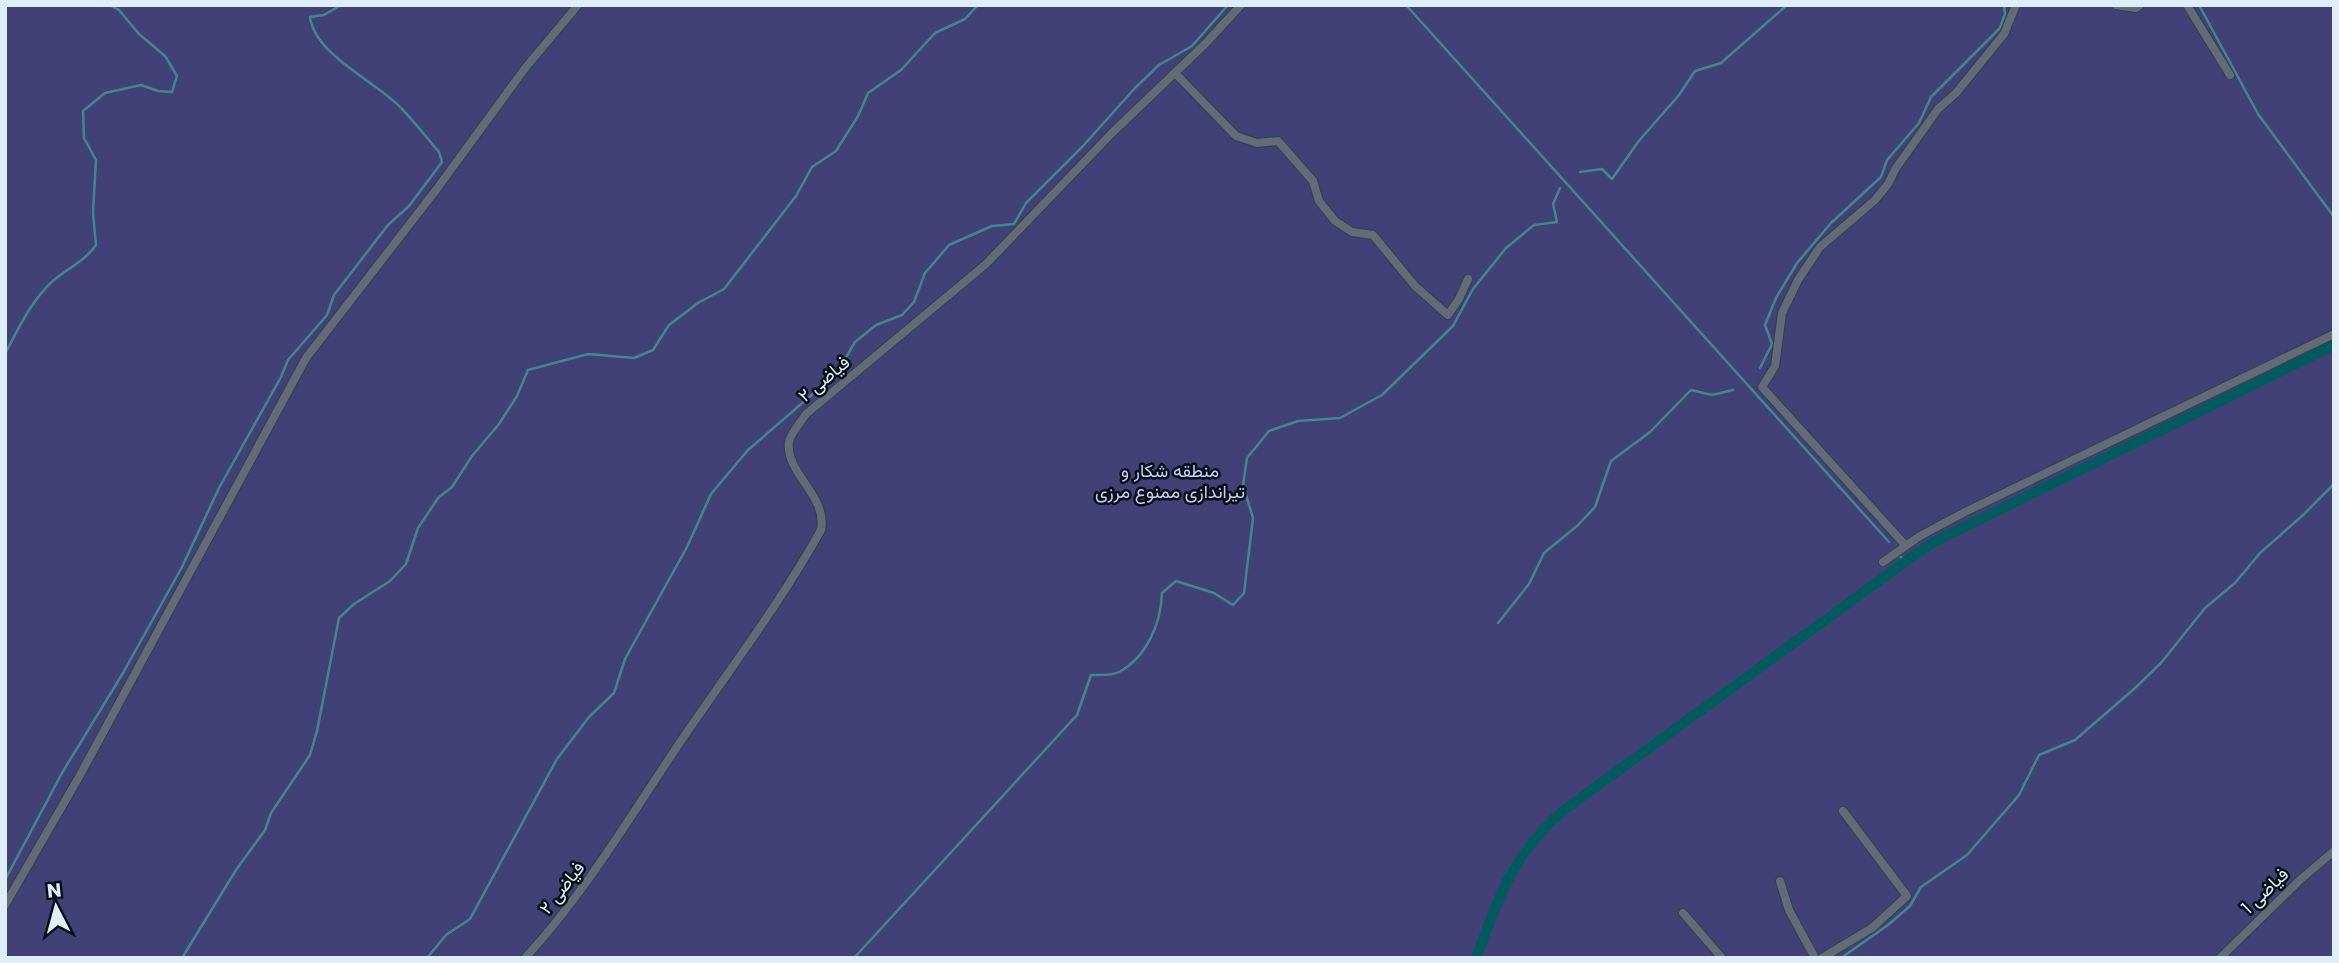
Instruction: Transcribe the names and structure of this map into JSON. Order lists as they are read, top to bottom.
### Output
{
  "streets": {
    "street": ["فیاضی ۲", "فیاضی 1"]
  },
  "parks": ["منطقه شکار و تیراندازی ممنوع مرزی"],
  "north": "top"
}
